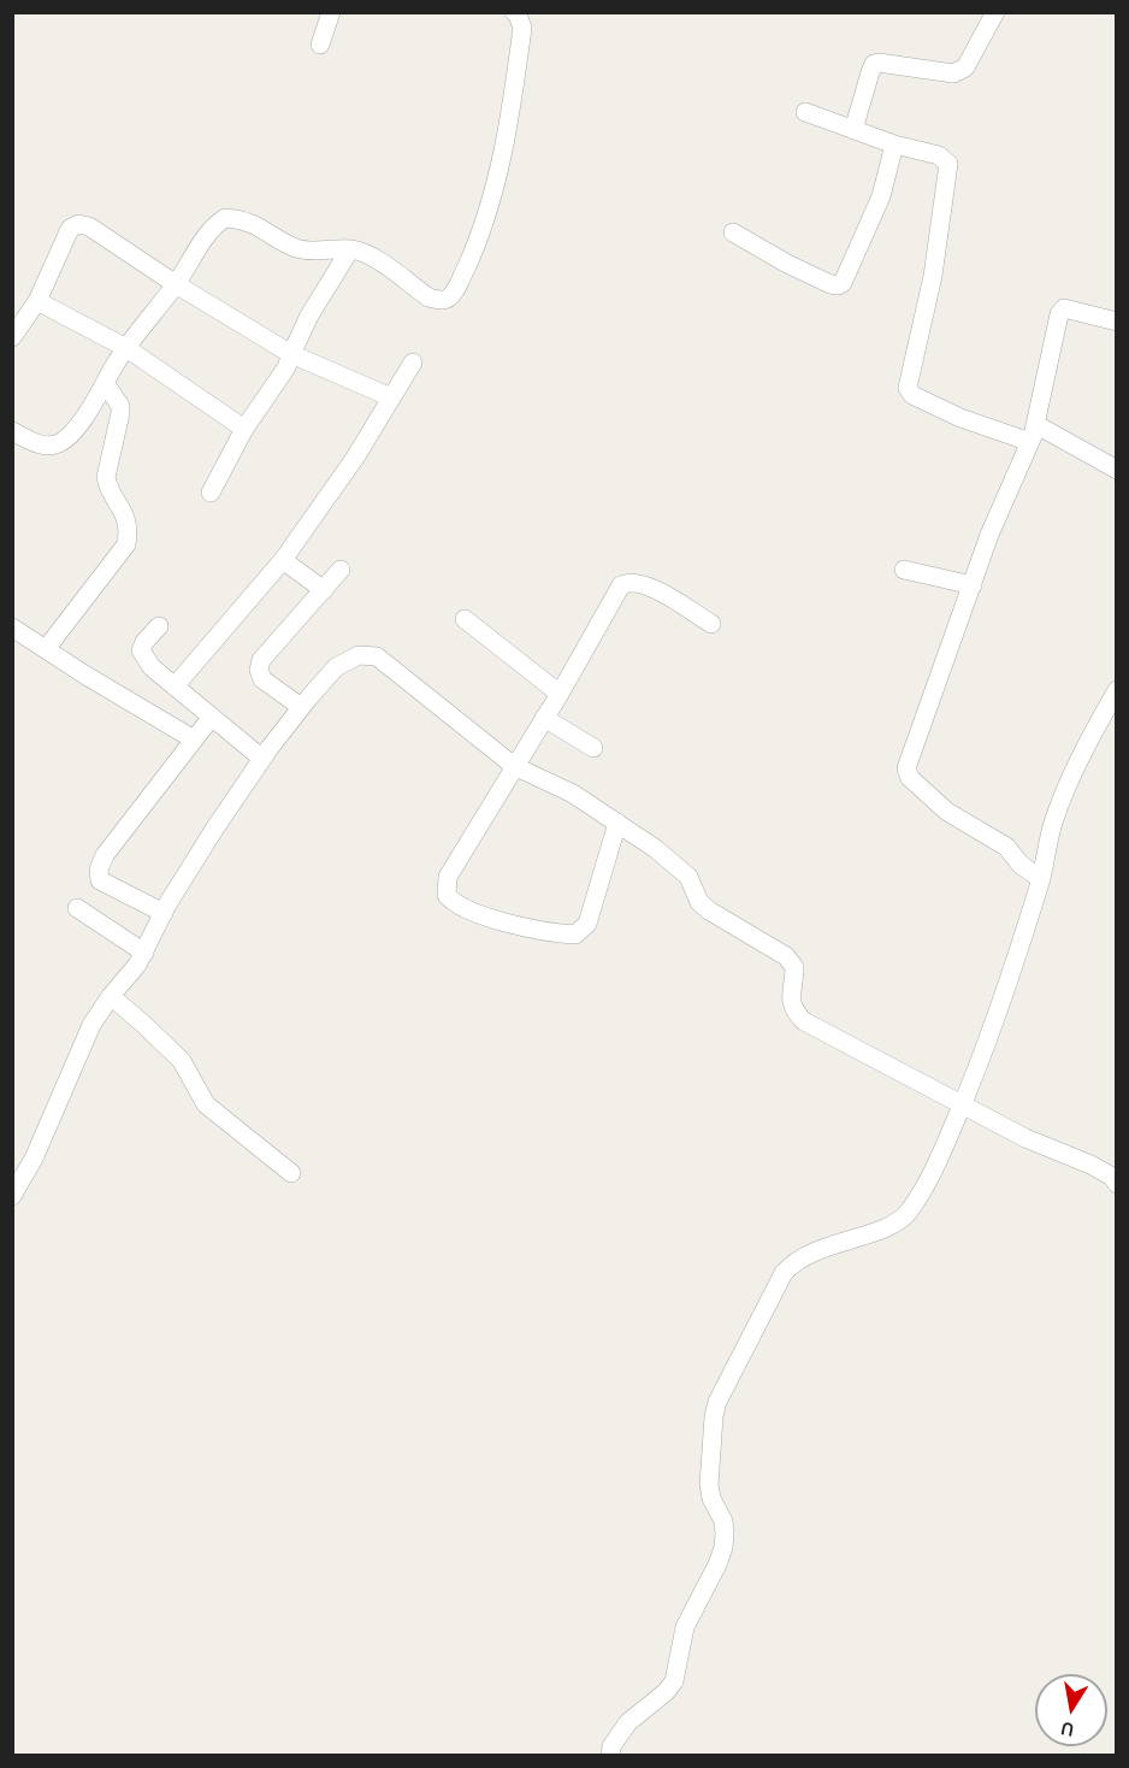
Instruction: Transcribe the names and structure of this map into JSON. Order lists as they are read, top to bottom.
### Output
{
  "north": "bottom"
}
